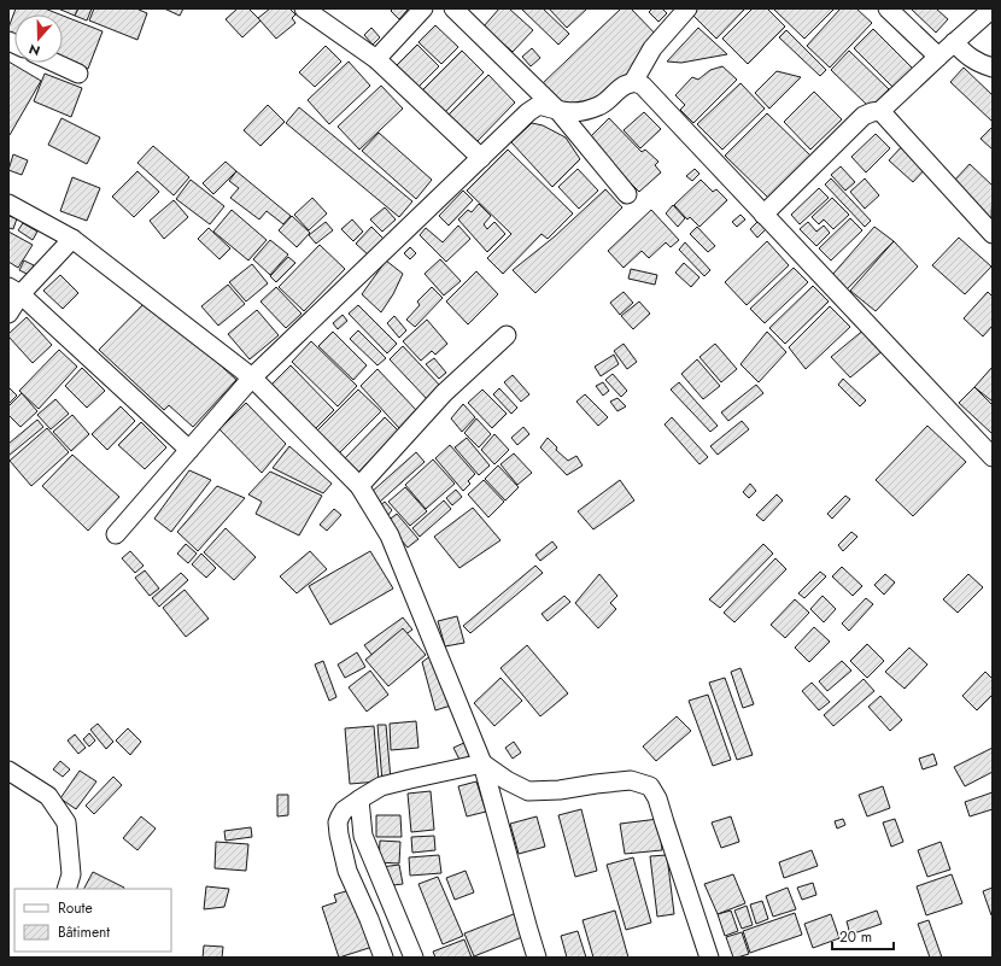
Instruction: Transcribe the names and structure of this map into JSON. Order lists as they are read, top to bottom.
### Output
{
  "legend": ["Route", "Bâtiment"],
  "scale_bar": "20 m",
  "north": "bottom"
}
